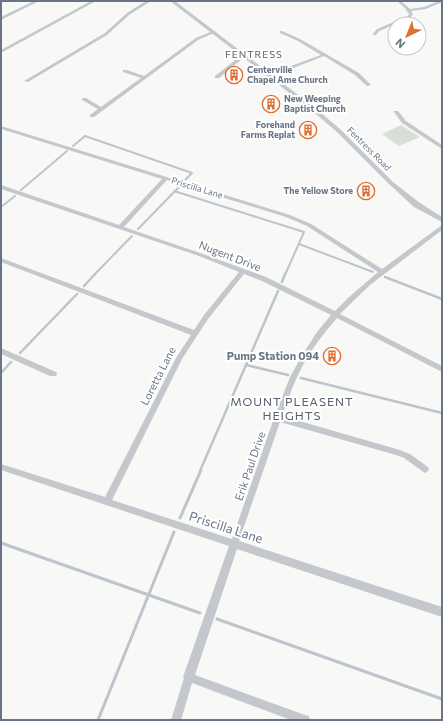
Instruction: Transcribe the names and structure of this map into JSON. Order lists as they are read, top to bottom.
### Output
{
  "streets": {
    "street": [
      "Fentress Road",
      "Priscilla Lane",
      "Nugent Drive",
      "Loretta Lane",
      "Erik Paul Drive"
    ]
  },
  "crossings": [
    ["Priscilla Lane", "Loretta Lane"],
    ["Priscilla Lane", "Erik Paul Drive"],
    ["Nugent Drive", "Loretta Lane"],
    ["Nugent Drive", "Erik Paul Drive"]
  ],
  "districts": ["FENTRESS", "MOUNT PLEASENT HEIGHTS"],
  "places": {
    "building": [
      "Centerville Chapel Ame Church",
      "New Weeping Baptist Church",
      "Forehand Farms Replat",
      "The Yellow Store",
      "Pump Station 094"
    ]
  },
  "north": "bottom left"
}
